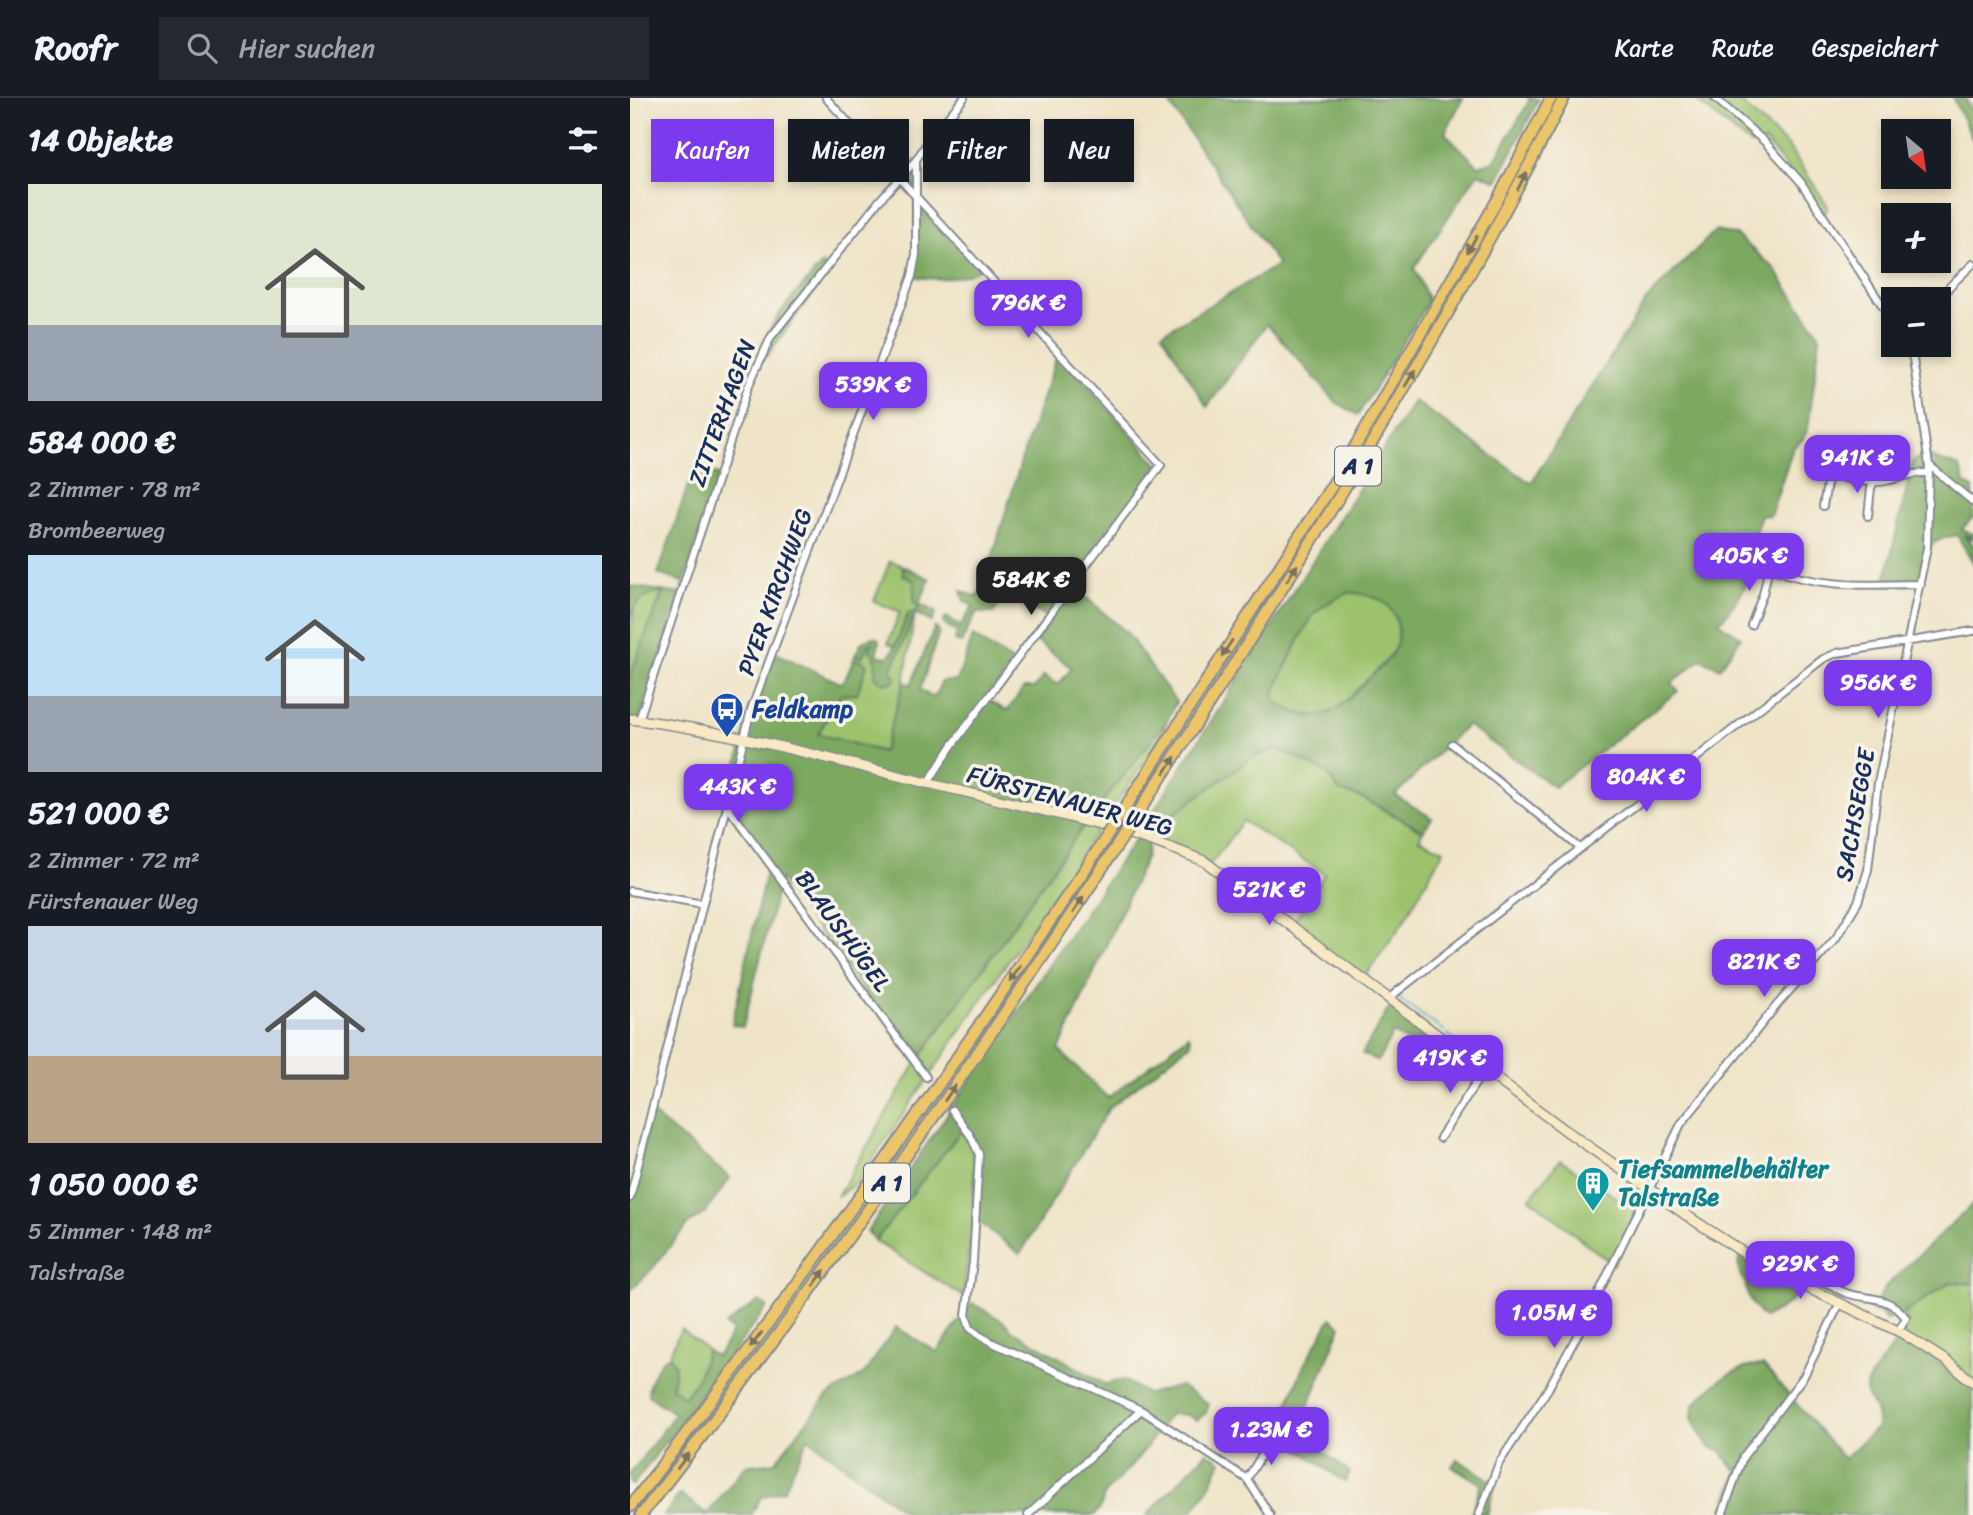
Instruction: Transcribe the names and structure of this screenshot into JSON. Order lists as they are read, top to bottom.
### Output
{
  "streets": {
    "highway": ["A 1"],
    "street": [
      "ZITTERHAGEN",
      "PYER KIRCHWEG",
      "FÜRSTENAUER WEG",
      "SACHSEGGE",
      "BLAUSHÜGEL"
    ]
  },
  "crossings": [
    ["ZITTERHAGEN", "PYER KIRCHWEG"],
    ["ZITTERHAGEN", "FÜRSTENAUER WEG"],
    ["PYER KIRCHWEG", "FÜRSTENAUER WEG"],
    ["PYER KIRCHWEG", "BLAUSHÜGEL"],
    ["FÜRSTENAUER WEG", "SACHSEGGE"]
  ],
  "places": {
    "bus stop": ["Feldkamp"],
    "building": ["Tiefsammelbehälter Talstraße"]
  },
  "north": "bottom right",
  "page": {
    "header": "Roofr",
    "search": "Hier suchen",
    "nav": ["Karte", "Route", "Gespeichert"],
    "heading": "14 Objekte",
    "map_buttons": ["+", "−"],
    "chip": [
      "Kaufen",
      "Mieten",
      "Filter",
      "Neu"
    ],
    "list": [
      {
        "name": "584 000 €",
        "note": "2 Zimmer · 78 m² · Brombeerweg"
      },
      {
        "name": "521 000 €",
        "note": "2 Zimmer · 72 m² · Fürstenauer Weg"
      },
      {
        "name": "1 050 000 €",
        "note": "5 Zimmer · 148 m² · Talstraße"
      }
    ],
    "price": [
      "796K €",
      "539K €",
      "941K €",
      "405K €",
      "584K €",
      "956K €",
      "804K €",
      "443K €",
      "521K €",
      "821K €",
      "419K €",
      "929K €",
      "1.05M €",
      "1.23M €"
    ]
  }
}
